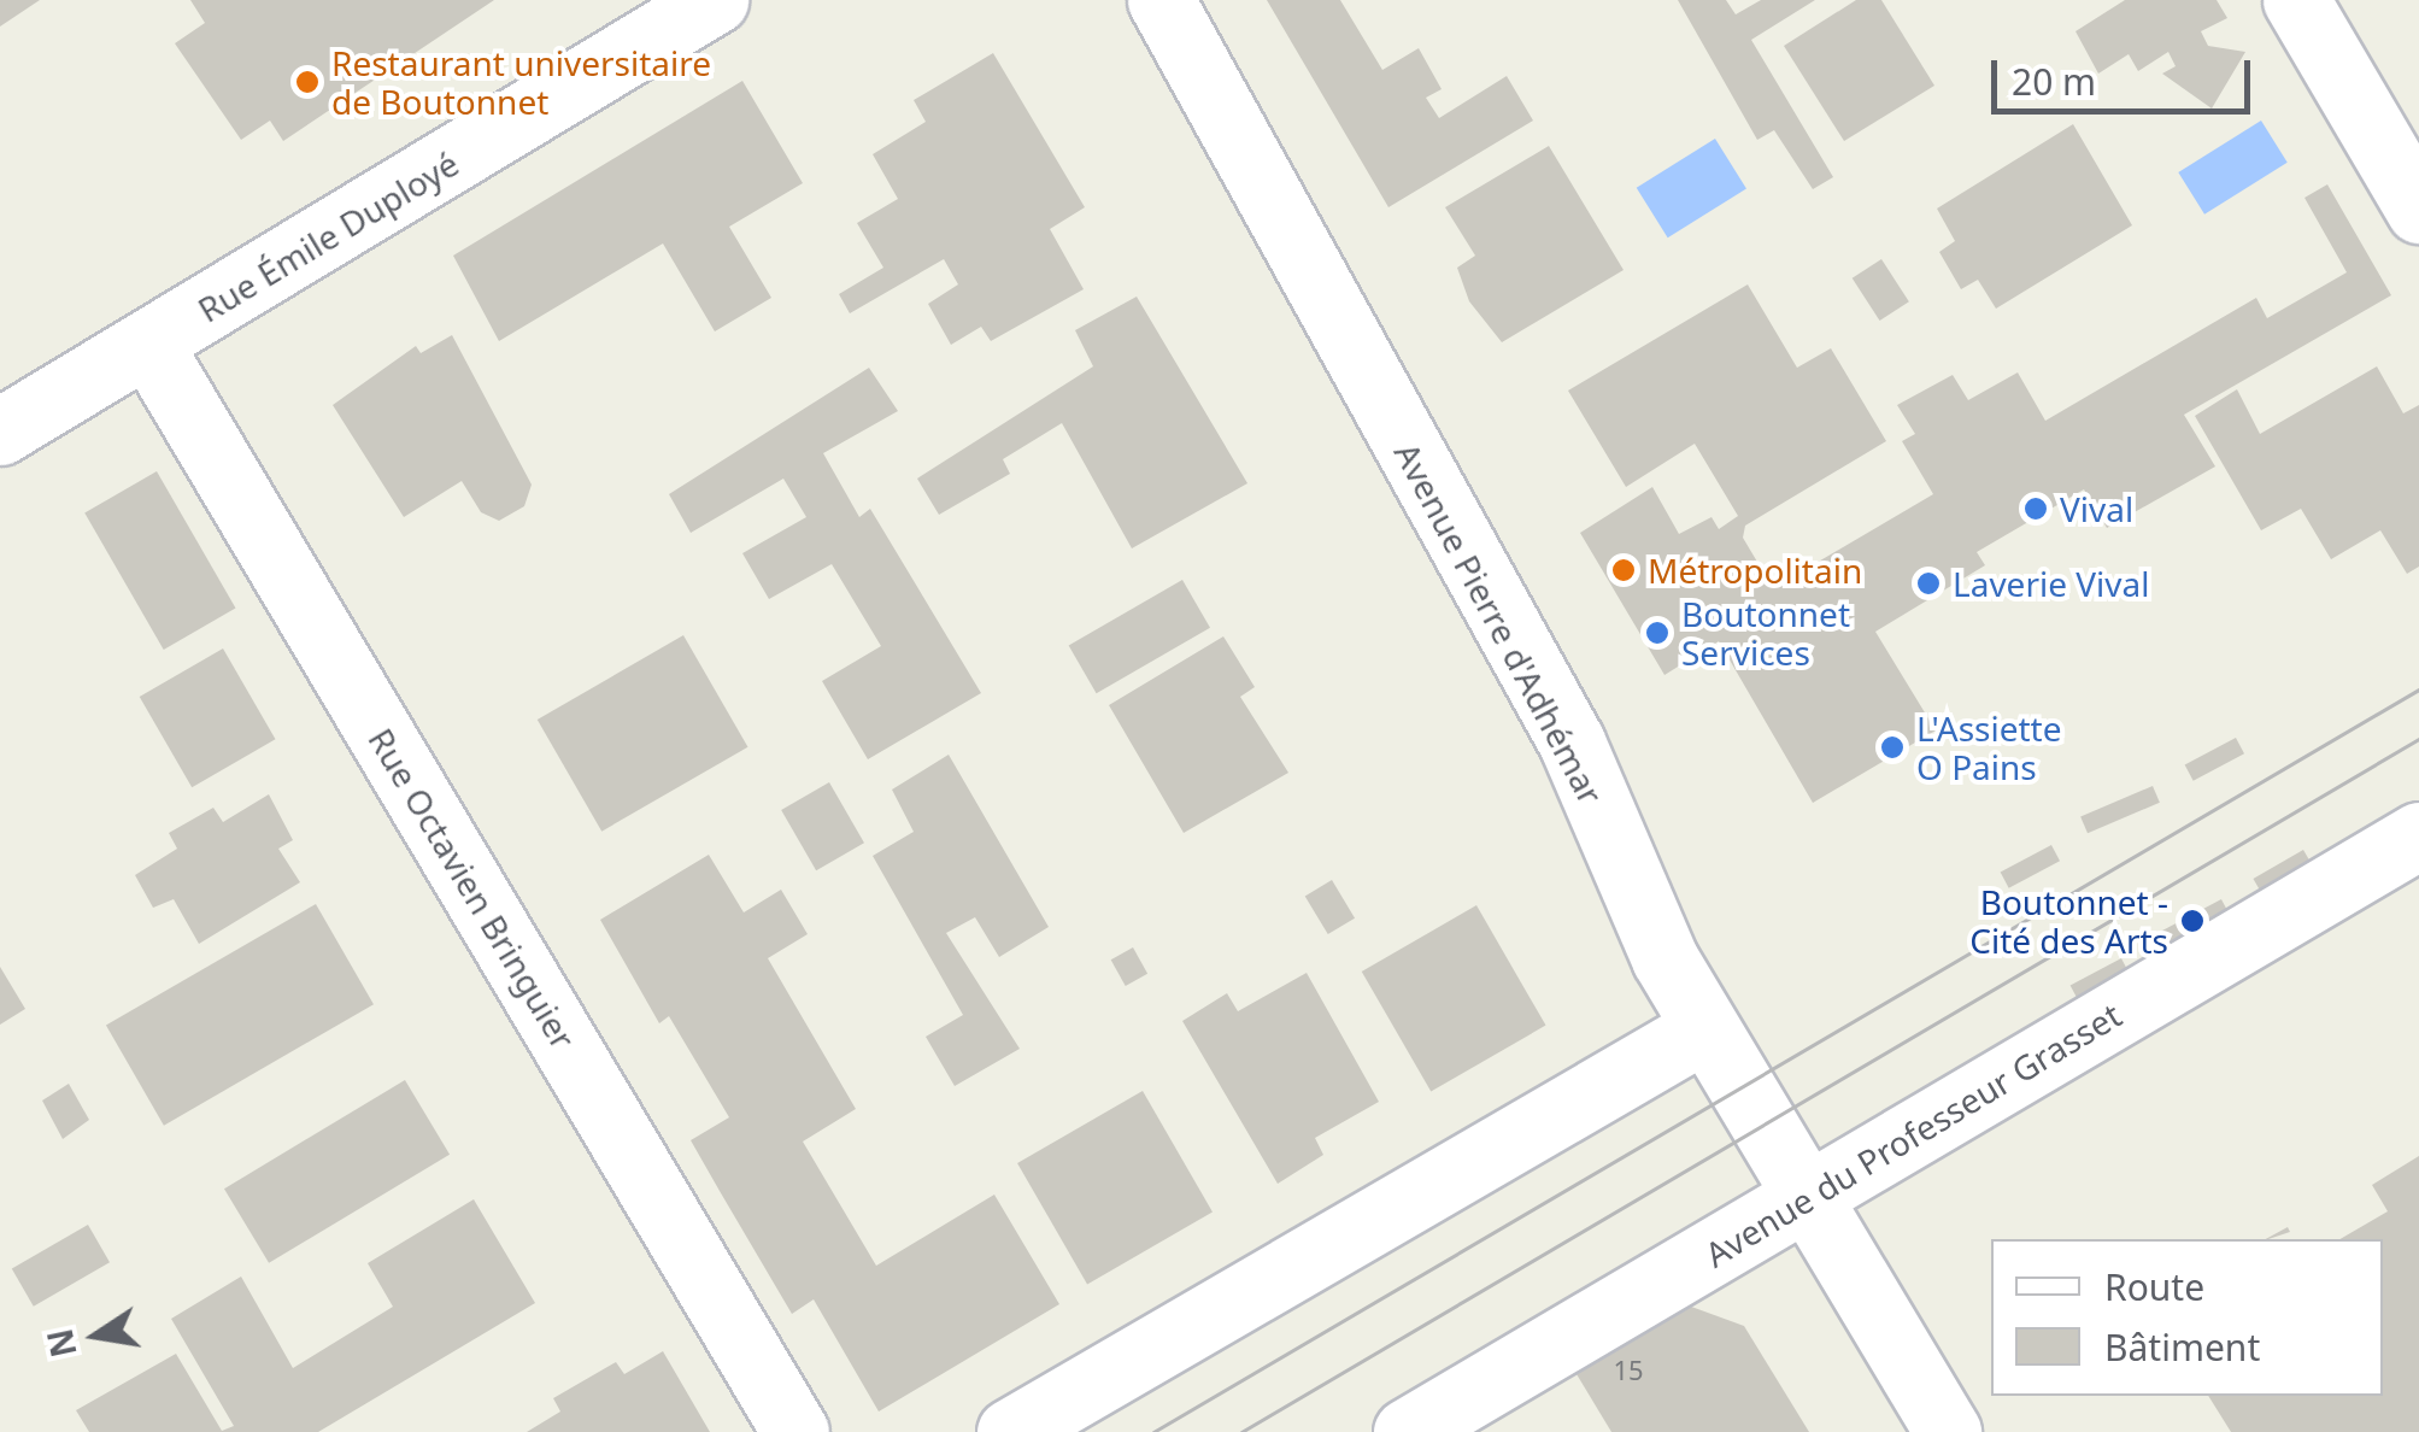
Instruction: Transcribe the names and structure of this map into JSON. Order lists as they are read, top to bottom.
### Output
{
  "streets": {
    "street": [
      "Rue Émile Duployé",
      "Avenue Pierre d'Adhémar",
      "Rue Octavien Bringuier",
      "Avenue du Professeur Grasset"
    ]
  },
  "crossings": [
    ["Rue Émile Duployé", "Rue Octavien Bringuier"],
    ["Avenue Pierre d'Adhémar", "Avenue du Professeur Grasset"]
  ],
  "places": [
    "Restaurant universitaire de Boutonnet",
    "Vival",
    "Métropolitain",
    "Laverie Vival",
    "Boutonnet Services",
    "L'Assiette O Pains",
    "Boutonnet - Cité des Arts"
  ],
  "house_numbers": ["15"],
  "legend": ["Route", "Bâtiment"],
  "scale_bar": "20 m",
  "north": "left"
}
